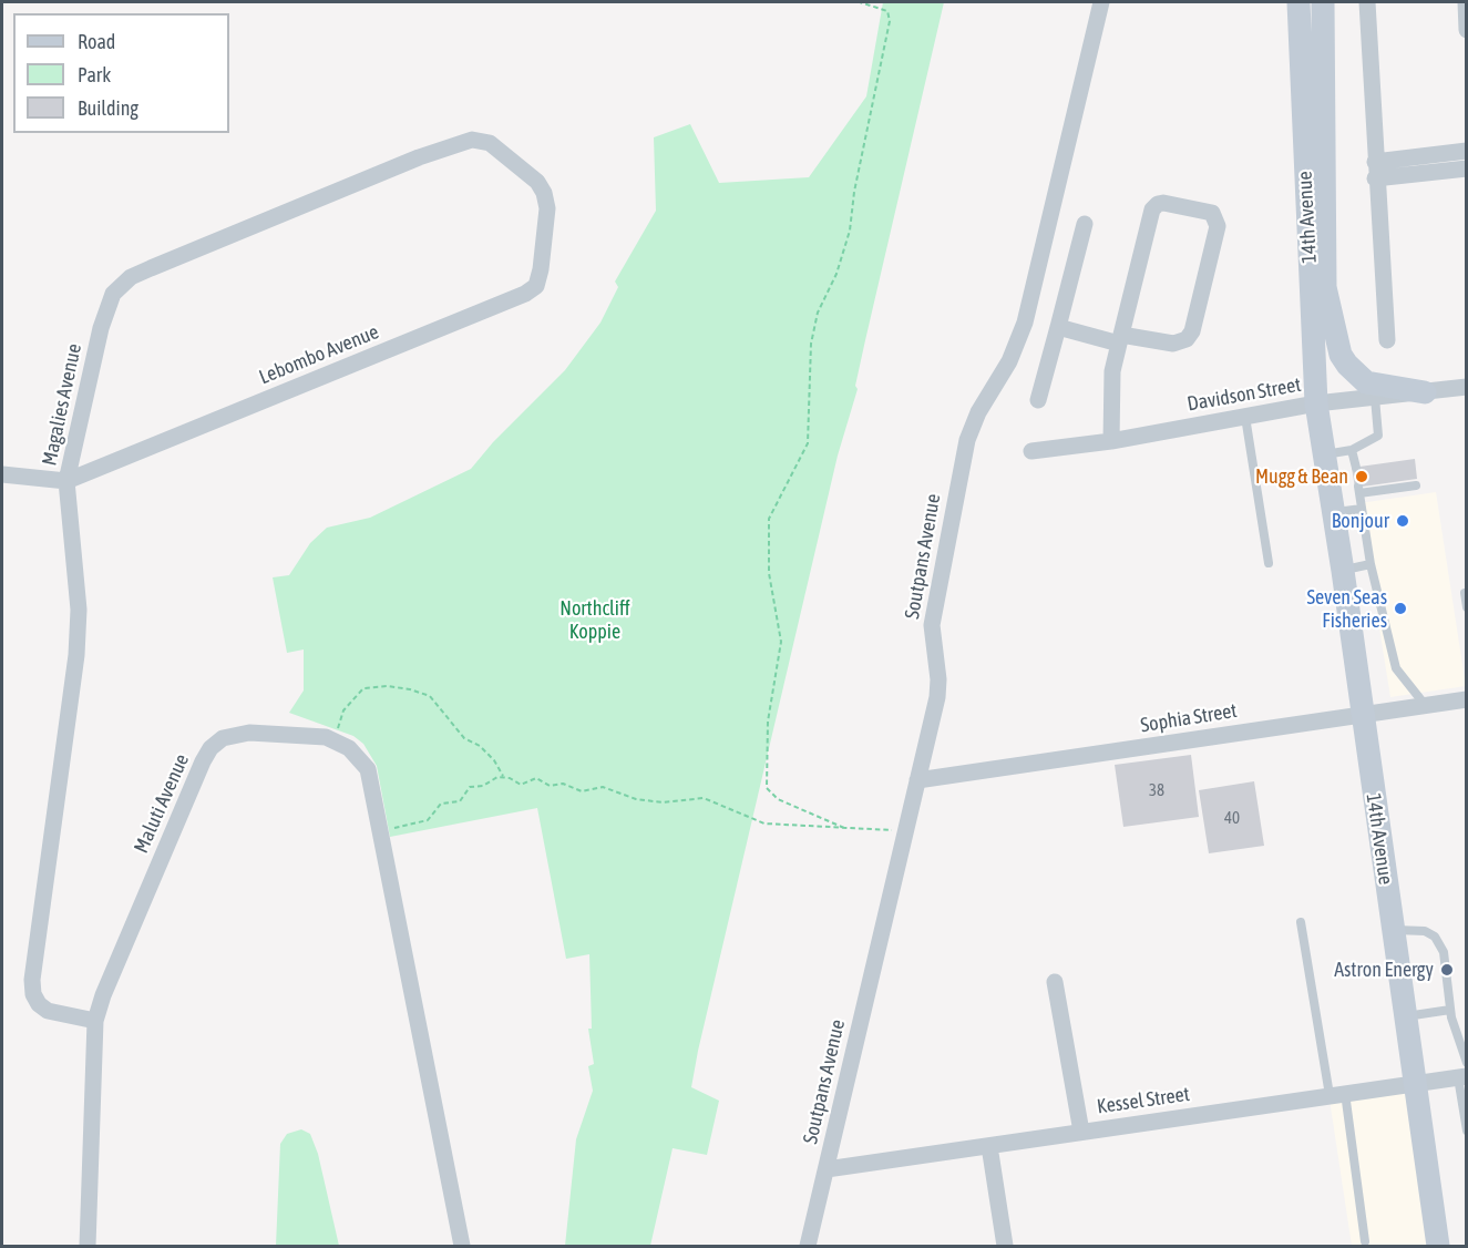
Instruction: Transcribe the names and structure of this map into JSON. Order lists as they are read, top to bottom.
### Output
{
  "streets": {
    "main road": ["14th Avenue"],
    "street": [
      "Lebombo Avenue",
      "Davidson Street",
      "Magalies Avenue",
      "Soutpans Avenue",
      "Sophia Street",
      "Maluti Avenue",
      "Kessel Street"
    ]
  },
  "crossings": [
    ["14th Avenue", "Davidson Street"],
    ["14th Avenue", "Sophia Street"],
    ["14th Avenue", "Kessel Street"],
    ["Lebombo Avenue", "Magalies Avenue"],
    ["Magalies Avenue", "Maluti Avenue"],
    ["Soutpans Avenue", "Sophia Street"],
    ["Soutpans Avenue", "Kessel Street"]
  ],
  "parks": ["Northcliff Koppie"],
  "places": [
    "Mugg & Bean",
    "Bonjour",
    "Seven Seas Fisheries",
    "Astron Energy"
  ],
  "house_numbers": ["38", "40"],
  "legend": ["Road", "Park", "Building"]
}
